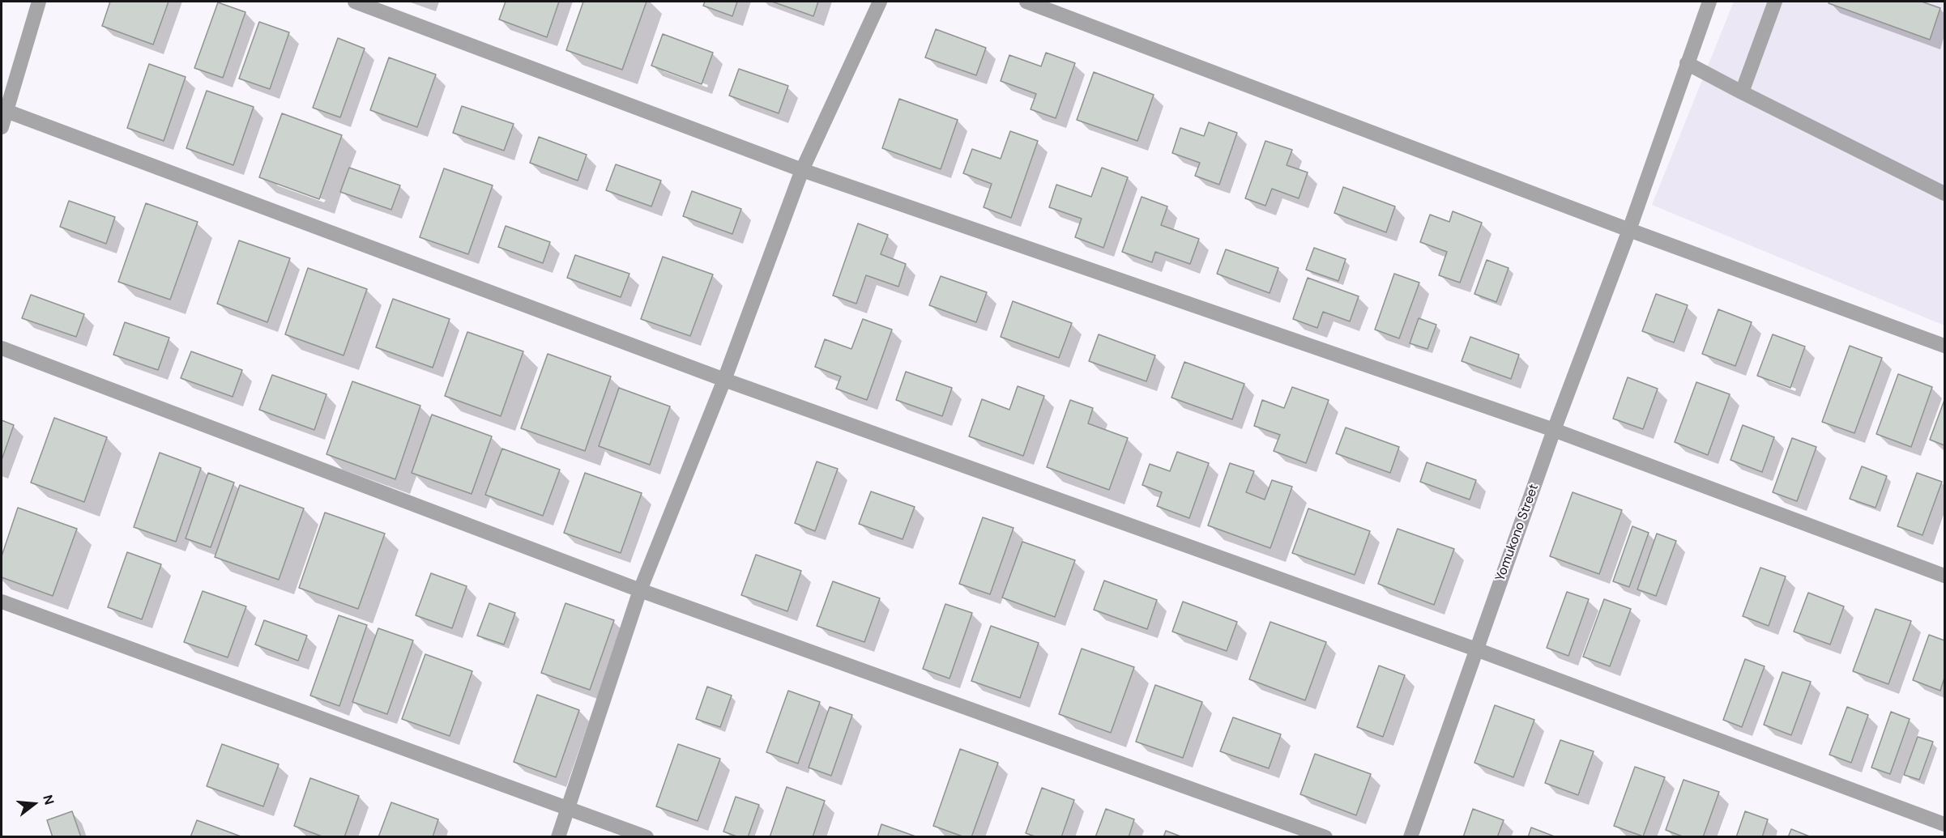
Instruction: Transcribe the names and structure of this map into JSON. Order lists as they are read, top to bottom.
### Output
{
  "streets": {
    "street": ["Yomukono Street"]
  },
  "north": "right"
}
